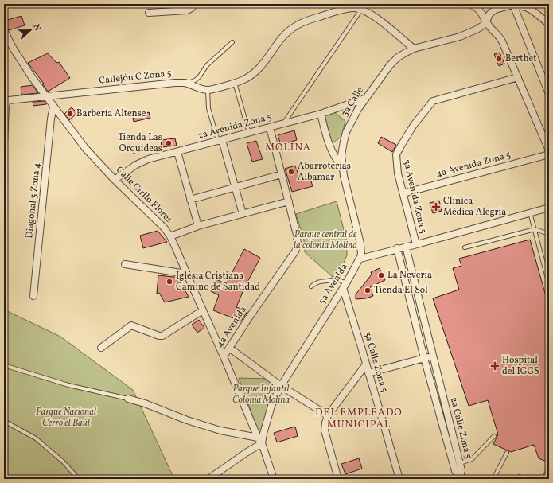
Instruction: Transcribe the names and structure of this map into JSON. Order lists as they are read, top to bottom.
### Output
{
  "streets": {
    "street": [
      "Callejón C Zona 5",
      "3a Calle",
      "2a Avenida Zona 5",
      "4a Avenida Zona 5",
      "Calle Cirilo Flores",
      "3a Avenida Zona 5",
      "Diagonal 3 Zona 4",
      "5a Avenida",
      "4a Avenida",
      "3a Calle Zona 5",
      "2a Calle Zona 5"
    ]
  },
  "crossings": [
    ["Callejón C Zona 5", "Calle Cirilo Flores"],
    ["3a Calle", "2a Avenida Zona 5"],
    ["3a Calle", "5a Avenida"],
    ["2a Avenida Zona 5", "Calle Cirilo Flores"],
    ["4a Avenida Zona 5", "3a Avenida Zona 5"],
    ["Calle Cirilo Flores", "Diagonal 3 Zona 4"],
    ["Calle Cirilo Flores", "5a Avenida"],
    ["Calle Cirilo Flores", "4a Avenida"],
    ["3a Avenida Zona 5", "5a Avenida"],
    ["5a Avenida", "3a Calle Zona 5"],
    ["5a Avenida", "2a Calle Zona 5"]
  ],
  "districts": ["MOLINA", "DEL EMPLEADO MUNICIPAL"],
  "parks": ["Parque central de la colonia Molina", "Parque Infantil Colonia Molina", "Parque Nacional Cerro el Baúl"],
  "places": {
    "other": [
      "Berthet",
      "Barbería Altense",
      "Tienda Las Orquideas",
      "Abarroterías Albamar",
      "La Nevería",
      "Iglesia Cristiana Camino de Santidad",
      "Tienda El Sol"
    ],
    "health": ["Clínica Médica Alegría", "Hospital del IGGS"]
  },
  "north": "right"
}
